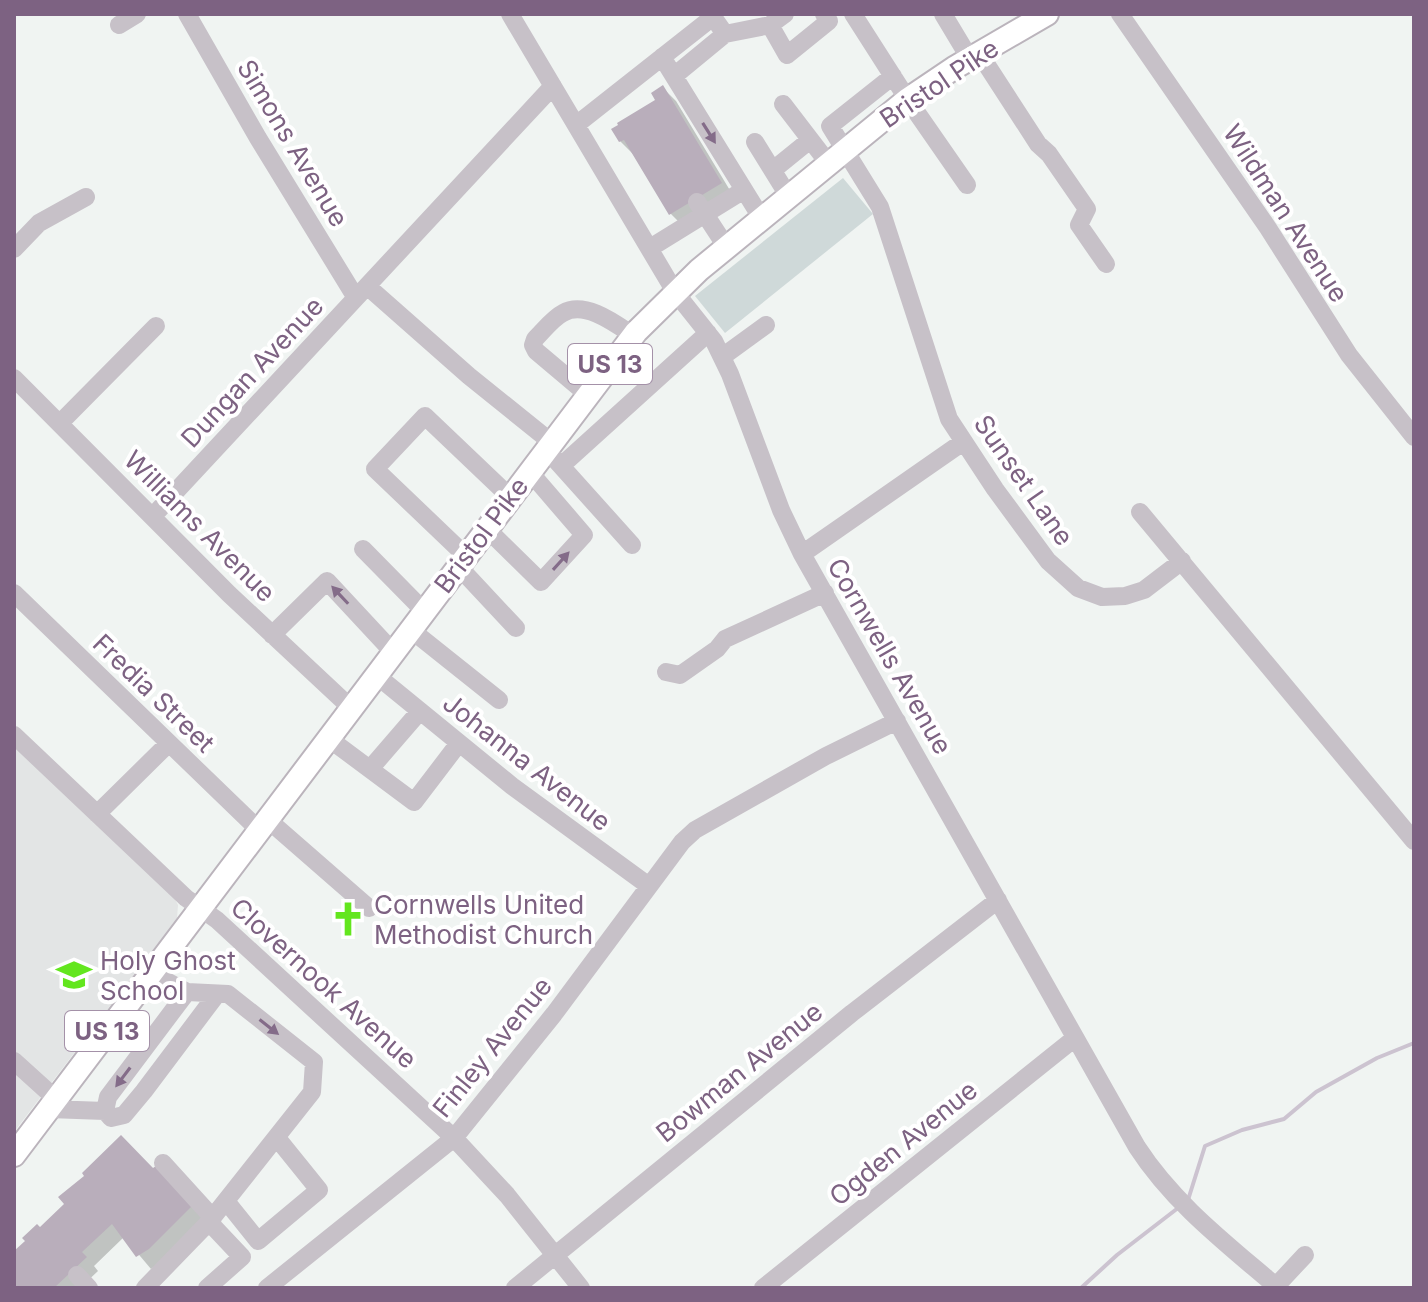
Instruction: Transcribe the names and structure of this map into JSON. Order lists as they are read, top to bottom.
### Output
{
  "streets": {
    "main road": ["Bristol Pike", "US 13"],
    "street": [
      "Simons Avenue",
      "Wildman Avenue",
      "Dungan Avenue",
      "Sunset Lane",
      "Williams Avenue",
      "Cornwells Avenue",
      "Fredia Street",
      "Johanna Avenue",
      "Clovernook Avenue",
      "Finley Avenue",
      "Bowman Avenue",
      "Ogden Avenue"
    ]
  },
  "crossings": [
    ["Bristol Pike", "Simons Avenue"],
    ["Bristol Pike", "Sunset Lane"],
    ["Bristol Pike", "Williams Avenue"],
    ["Bristol Pike", "Cornwells Avenue"],
    ["Bristol Pike", "Fredia Street"],
    ["Bristol Pike", "Johanna Avenue"],
    ["Bristol Pike", "Clovernook Avenue"],
    ["Simons Avenue", "Dungan Avenue"],
    ["Dungan Avenue", "Williams Avenue"],
    ["Dungan Avenue", "Cornwells Avenue"],
    ["Cornwells Avenue", "Finley Avenue"],
    ["Cornwells Avenue", "Bowman Avenue"],
    ["Cornwells Avenue", "Ogden Avenue"],
    ["Johanna Avenue", "Finley Avenue"],
    ["Clovernook Avenue", "Finley Avenue"],
    ["Clovernook Avenue", "Bowman Avenue"]
  ],
  "places": {
    "church": ["Cornwells United Methodist Church"],
    "school or university": ["Holy Ghost School"]
  }
}
